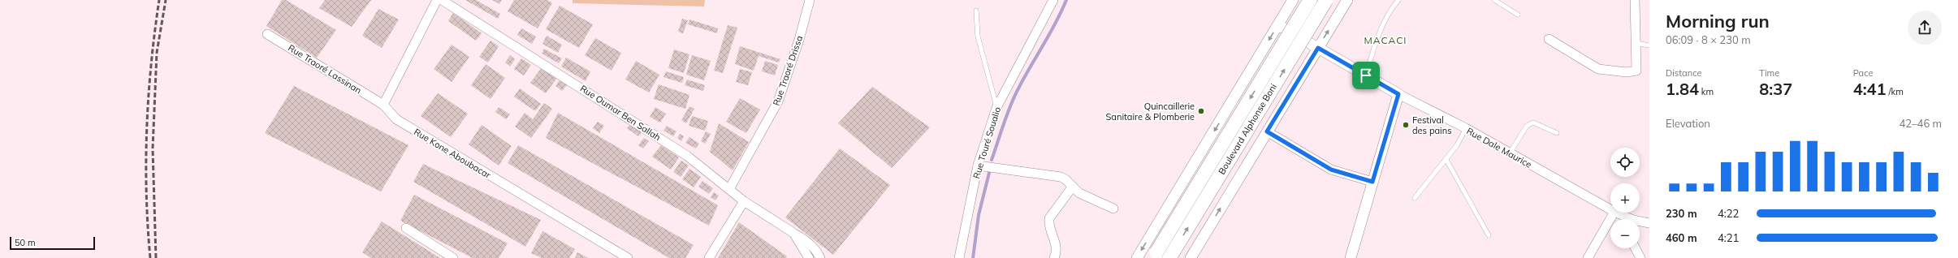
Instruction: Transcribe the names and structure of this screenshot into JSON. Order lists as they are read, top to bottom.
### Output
{
  "streets": {
    "main road": ["Boulevard Alphonse Boni"],
    "street": [
      "Rue Traoré Lassinan",
      "Rue Traoré Drissa",
      "Rue Oumar Ben Sallah",
      "Rue Touré Soualio",
      "Rue Dale Maurice",
      "Rue Kone Aboubacar"
    ]
  },
  "crossings": [
    ["Rue Traoré Lassinan", "Rue Kone Aboubacar"],
    ["Rue Traoré Drissa", "Rue Oumar Ben Sallah"],
    ["Boulevard Alphonse Boni", "Rue Dale Maurice"]
  ],
  "districts": ["MACACI"],
  "places": ["Quincaillerie Sanitaire & Plomberie", "Festival des pains"],
  "scale_bar": "50 m",
  "page": {
    "heading": ["Morning run", "06:09 · 8 × 230 m"],
    "stats": [
      ["Distance", "1.84 km"],
      ["Time", "8:37"],
      ["Pace", "4:41 /km"]
    ],
    "chart": ["Elevation", "42–46 m"],
    "map_buttons": ["+", "−"],
    "list": [
      {
        "name": "230 m",
        "note": "4:22"
      },
      {
        "name": "460 m",
        "note": "4:21"
      }
    ],
    "scale": "50 m"
  }
}
